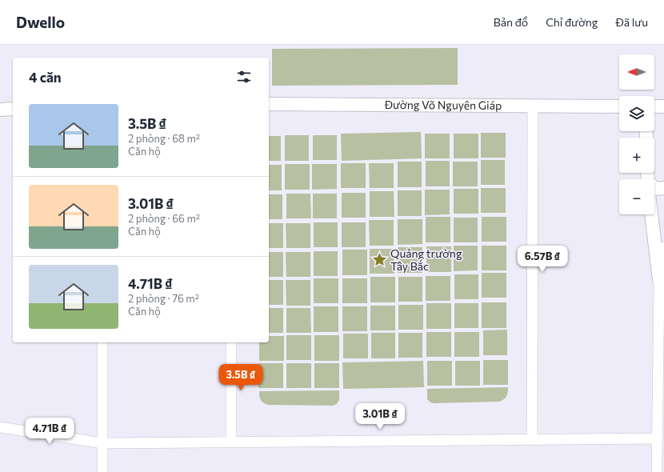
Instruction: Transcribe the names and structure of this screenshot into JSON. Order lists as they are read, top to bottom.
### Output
{
  "streets": {
    "main road": ["Đường Võ Nguyên Giáp"]
  },
  "places": {
    "place": ["Quảng trường Tây Bắc"]
  },
  "north": "left",
  "page": {
    "header": "Dwello",
    "nav": ["Bản đồ", "Chỉ đường", "Đã lưu"],
    "map_buttons": ["+", "−"],
    "heading": "4 căn",
    "list": [
      {
        "name": "3.5B ₫",
        "note": "2 phòng · 68 m² · Căn hộ"
      },
      {
        "name": "3.01B ₫",
        "note": "2 phòng · 66 m² · Căn hộ"
      },
      {
        "name": "4.71B ₫",
        "note": "2 phòng · 76 m² · Căn hộ"
      }
    ],
    "price": [
      "6.57B ₫",
      "3.5B ₫",
      "3.01B ₫",
      "4.71B ₫"
    ]
  }
}
